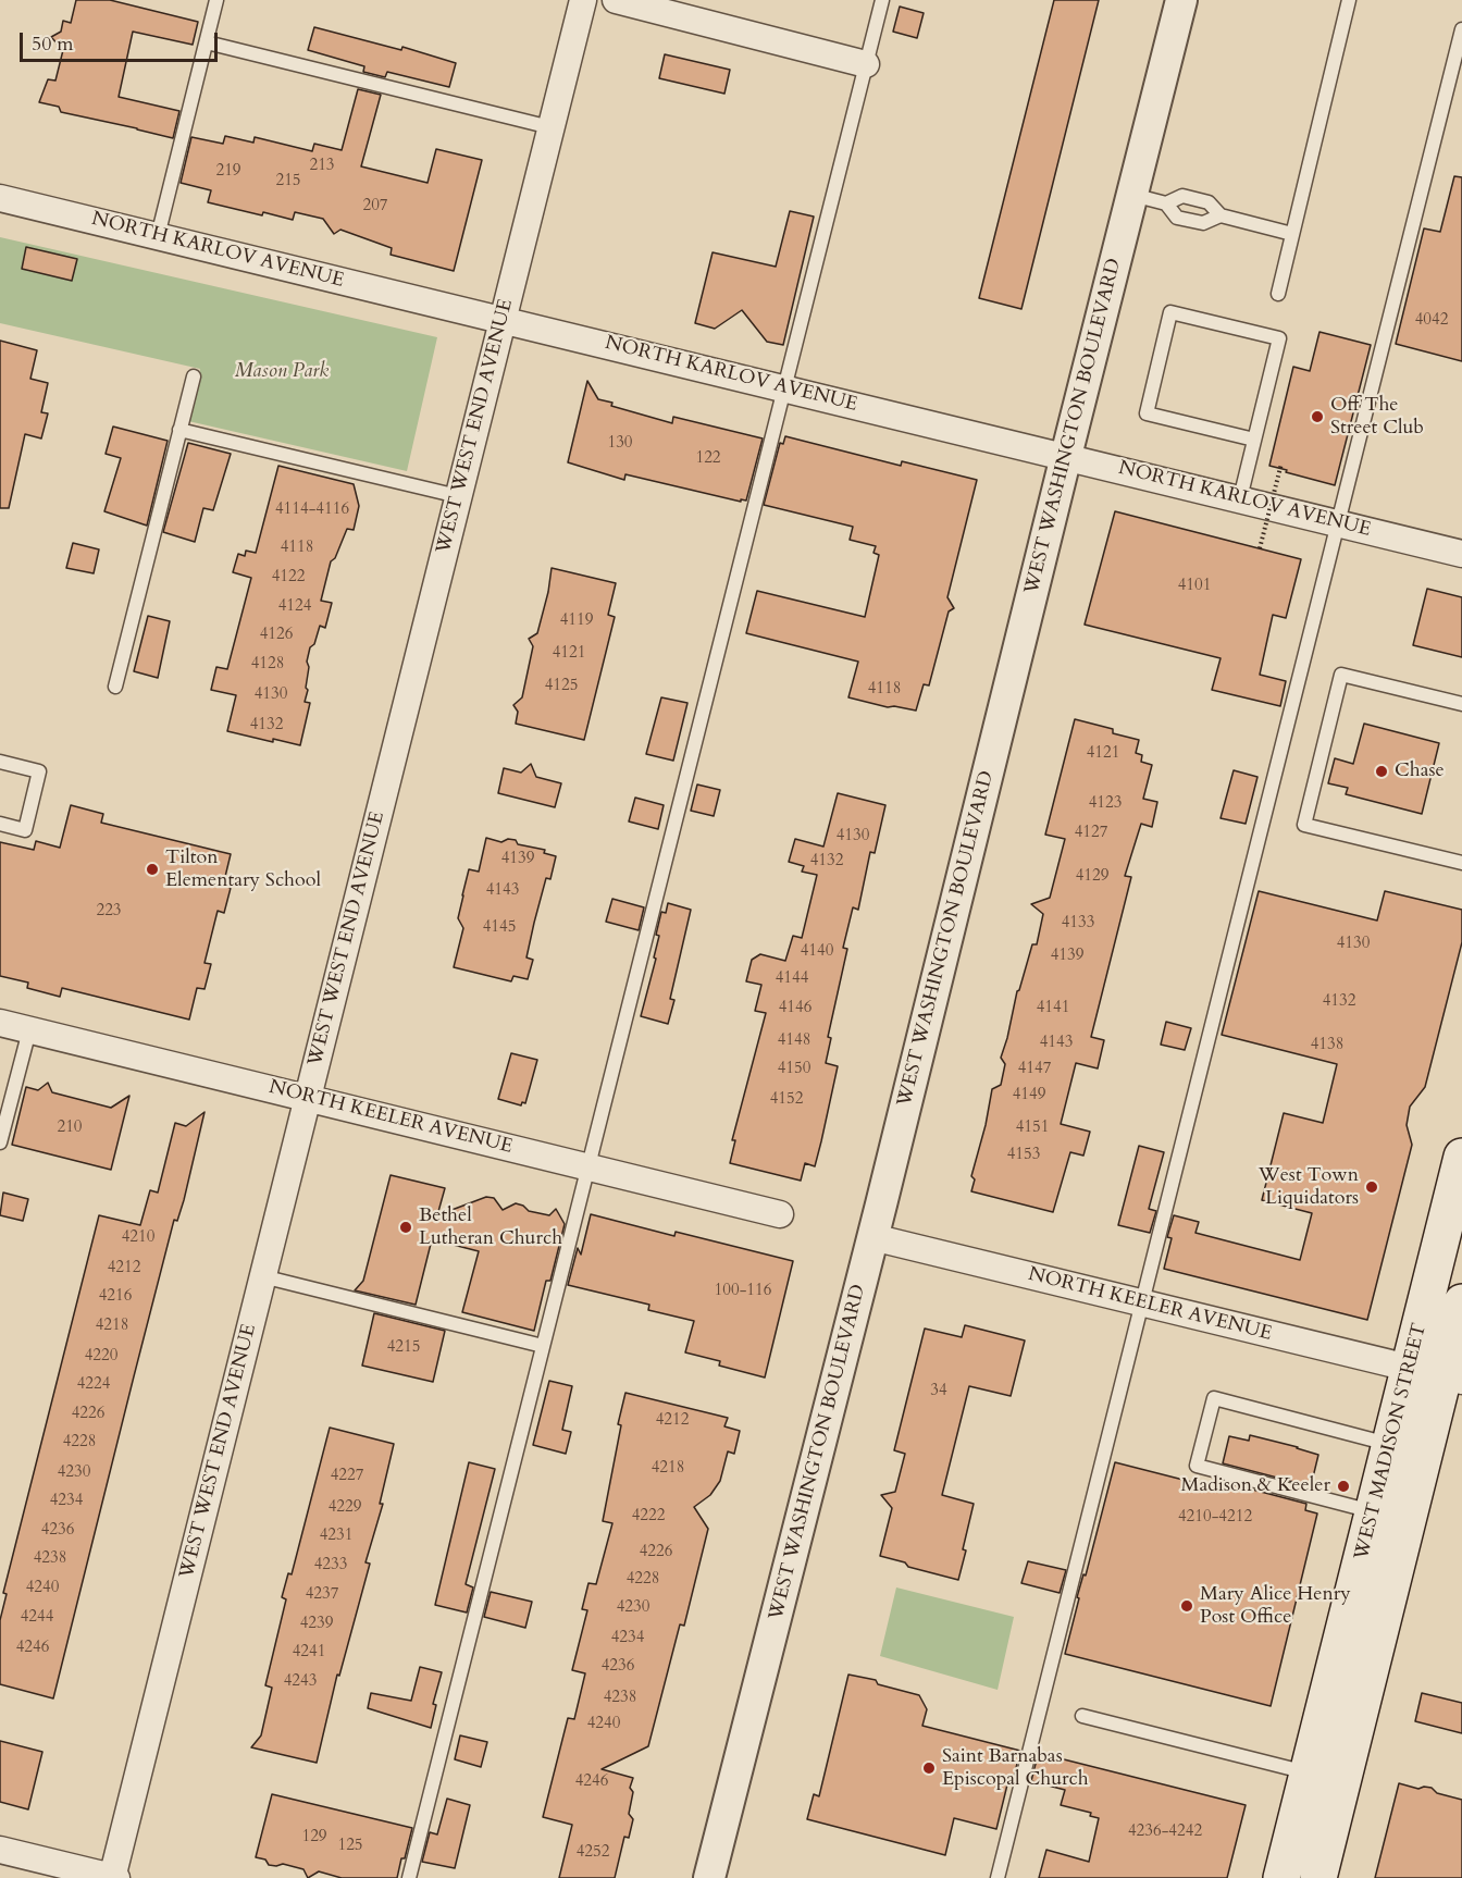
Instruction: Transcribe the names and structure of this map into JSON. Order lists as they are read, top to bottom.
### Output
{
  "streets": {
    "main road": ["WEST MADISON STREET"],
    "street": [
      "NORTH KARLOV AVENUE",
      "WEST WEST END AVENUE",
      "WEST WASHINGTON BOULEVARD",
      "NORTH KEELER AVENUE"
    ]
  },
  "crossings": [
    ["NORTH KARLOV AVENUE", "WEST WEST END AVENUE"],
    ["NORTH KARLOV AVENUE", "WEST WASHINGTON BOULEVARD"],
    ["WEST WEST END AVENUE", "NORTH KEELER AVENUE"],
    ["WEST WASHINGTON BOULEVARD", "NORTH KEELER AVENUE"],
    ["NORTH KEELER AVENUE", "WEST MADISON STREET"]
  ],
  "parks": ["Mason Park"],
  "places": [
    "Off The Street Club",
    "Chase",
    "Tilton Elementary School",
    "West Town Liquidators",
    "Bethel Lutheran Church",
    "Madison & Keeler",
    "Mary Alice Henry Post Office",
    "Saint Barnabas Episcopal Church"
  ],
  "house_numbers": [
    "213",
    "219",
    "215",
    "207",
    "4042",
    "130",
    "122",
    "4114-4116",
    "4118",
    "4122",
    "4101",
    "4124",
    "4119",
    "4126",
    "4121",
    "4128",
    "4125",
    "4118",
    "4130",
    "4132",
    "4121",
    "4123",
    "4127",
    "4130",
    "4139",
    "4132",
    "4129",
    "4143",
    "223",
    "4133",
    "4145",
    "4130",
    "4140",
    "4139",
    "4144",
    "4132",
    "4146",
    "4141",
    "4148",
    "4143",
    "4138",
    "4150",
    "4147",
    "4149",
    "4152",
    "210",
    "4151",
    "4153",
    "4210",
    "4212",
    "100-116",
    "4216",
    "4218",
    "4215",
    "4220",
    "4224",
    "34",
    "4226",
    "4212",
    "4228",
    "4218",
    "4230",
    "4227",
    "4234",
    "4229",
    "4222",
    "4210-4212",
    "4236",
    "4231",
    "4226",
    "4238",
    "4233",
    "4228",
    "4240",
    "4237",
    "4230",
    "4244",
    "4239",
    "4234",
    "4246",
    "4241",
    "4236",
    "4243",
    "4238",
    "4240",
    "4246",
    "4236-4242",
    "129",
    "125",
    "4252"
  ],
  "scale_bar": "50 m"
}
